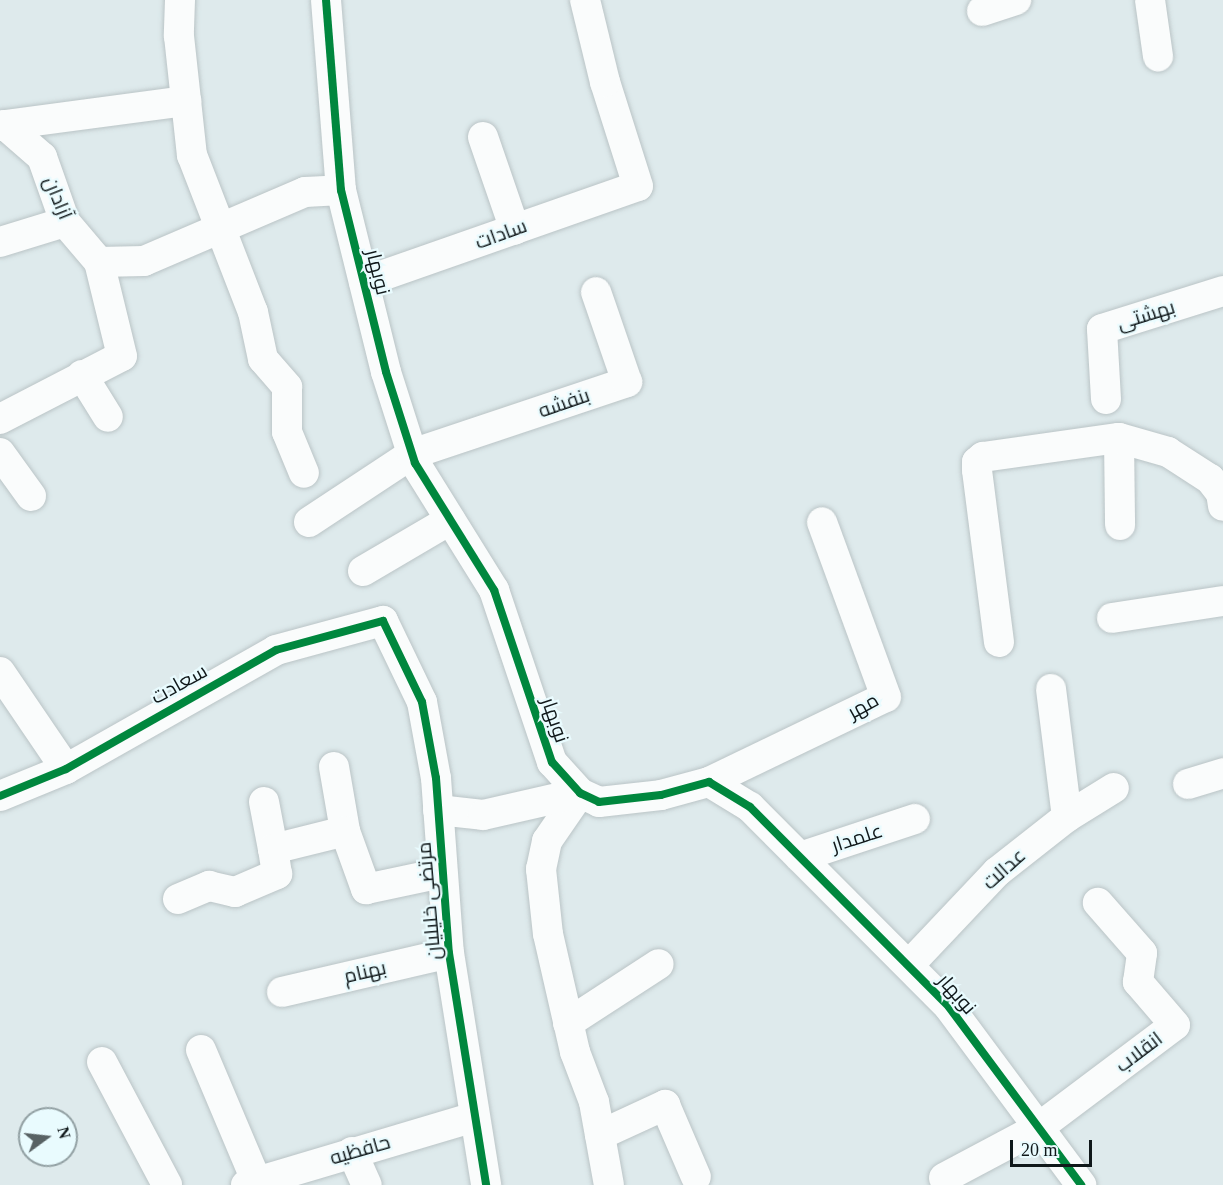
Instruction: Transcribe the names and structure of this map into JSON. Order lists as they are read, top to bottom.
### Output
{
  "streets": {
    "street": [
      "آزادان",
      "سادات",
      "نوبهار",
      "بهشتی",
      "بنفشه",
      "سعادت",
      "مهر",
      "علمدار",
      "عدالت",
      "مرتضی خلیلیان",
      "بهنام",
      "انقلاب",
      "حافظیه"
    ]
  },
  "crossings": [
    ["سادات", "نوبهار"],
    ["نوبهار", "بنفشه"],
    ["نوبهار", "مهر"],
    ["نوبهار", "علمدار"],
    ["نوبهار", "عدالت"],
    ["نوبهار", "انقلاب"],
    ["سعادت", "مرتضی خلیلیان"],
    ["مرتضی خلیلیان", "بهنام"],
    ["مرتضی خلیلیان", "حافظیه"]
  ],
  "scale_bar": "20 m",
  "north": "right"
}
